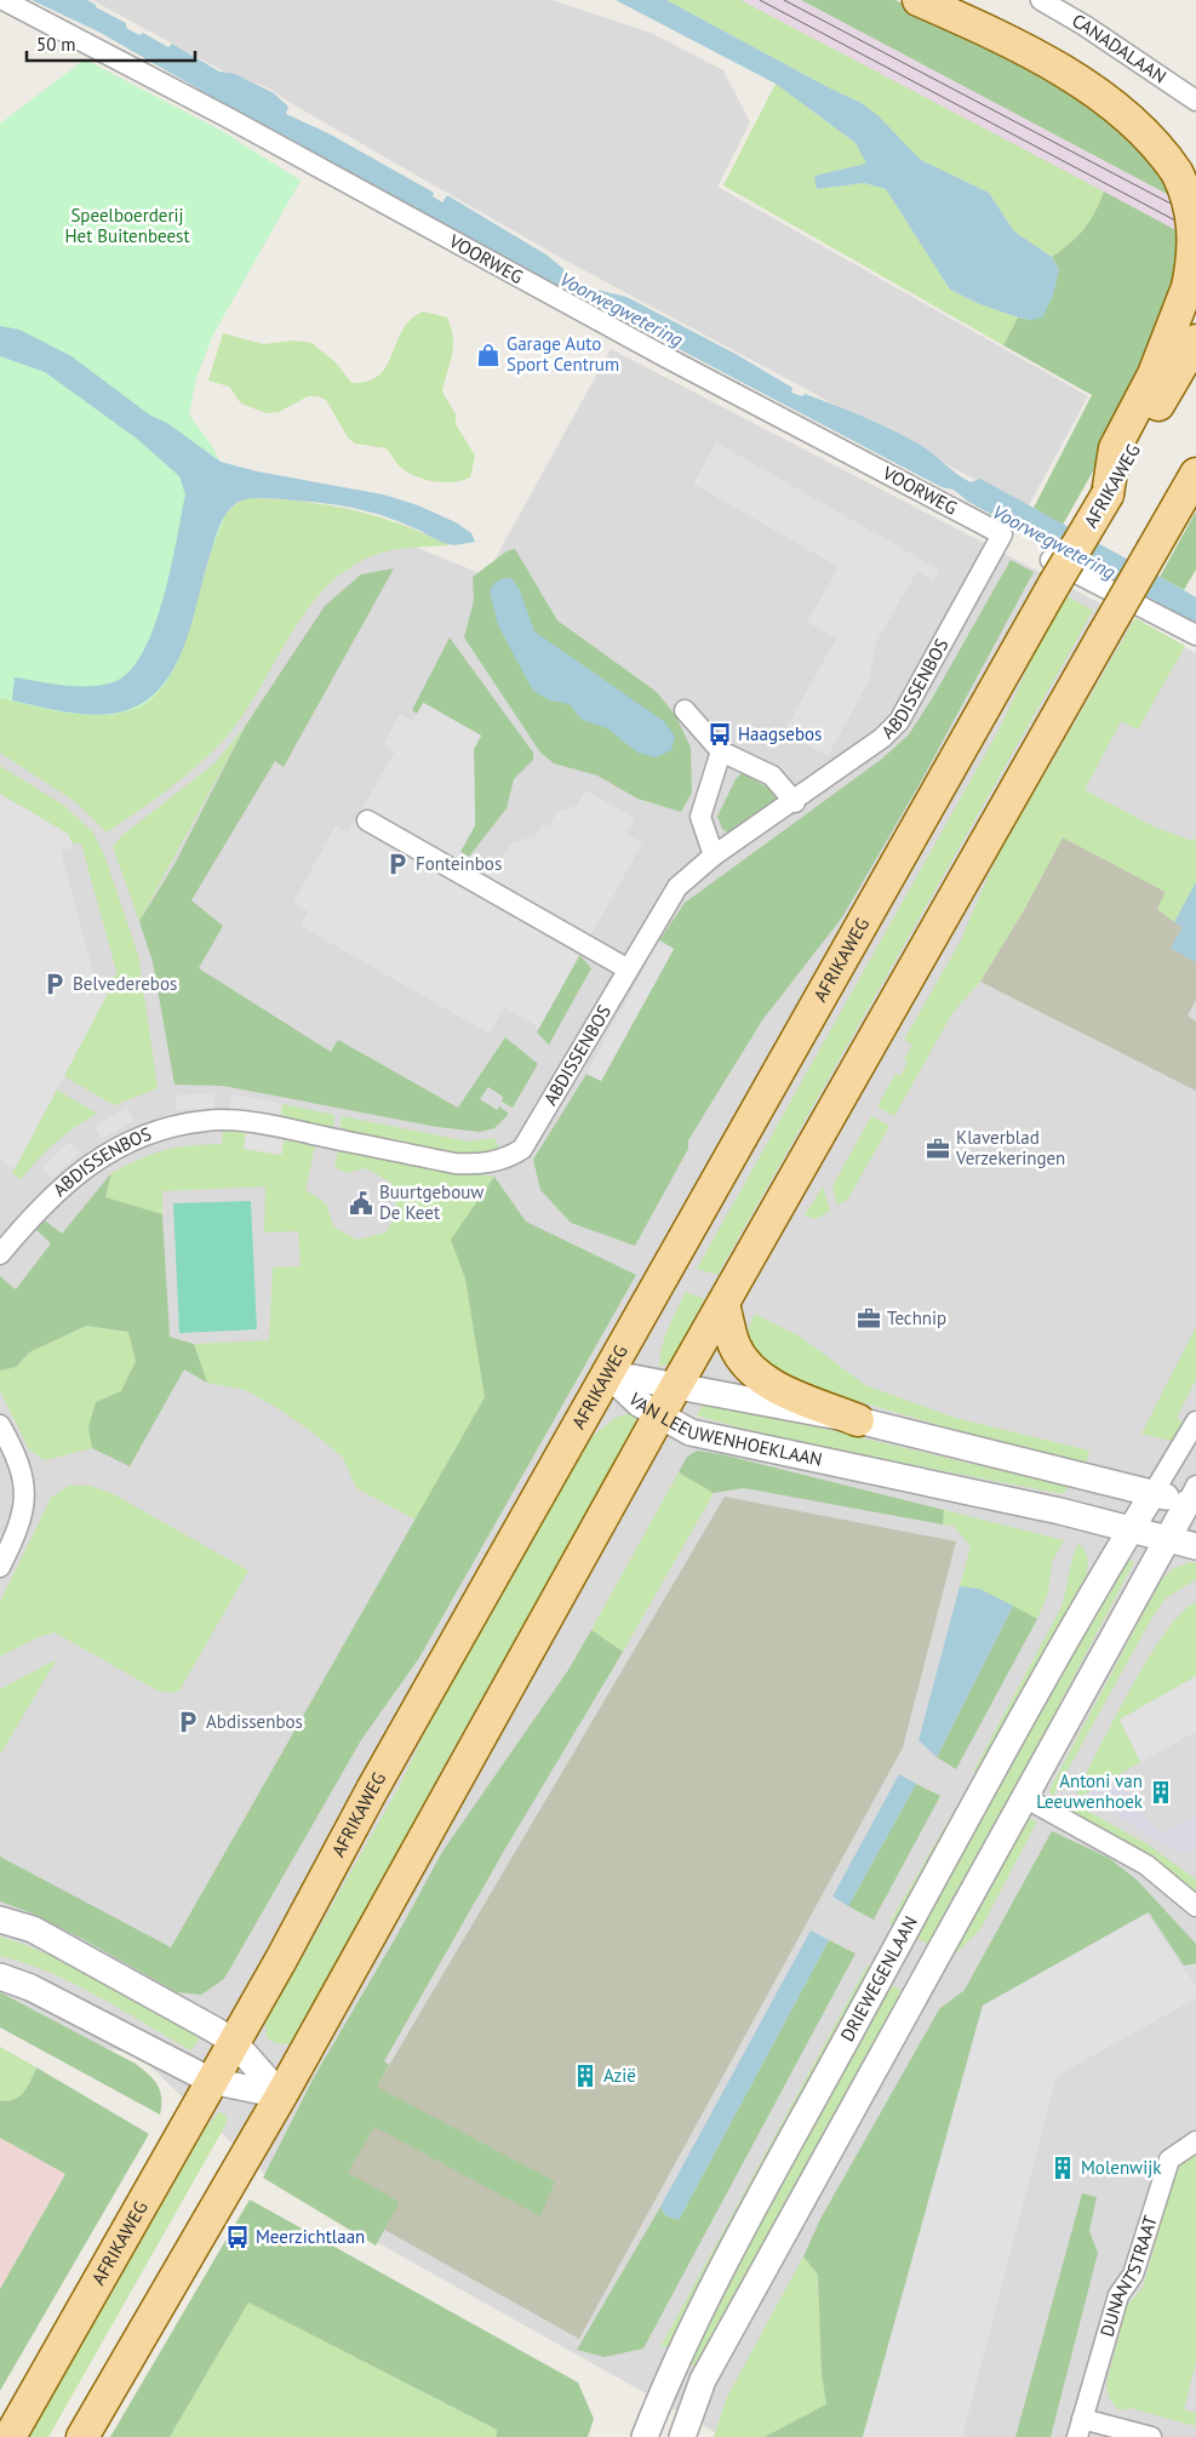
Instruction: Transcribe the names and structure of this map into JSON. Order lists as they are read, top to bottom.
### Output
{
  "streets": {
    "main road": ["AFRIKAWEG"],
    "street": [
      "CANADALAAN",
      "VOORWEG",
      "ABDISSENBOS",
      "VAN LEEUWENHOEKLAAN",
      "DRIEWEGENLAAN",
      "DUNANTSTRAAT"
    ]
  },
  "crossings": [
    ["VOORWEG", "ABDISSENBOS"],
    ["AFRIKAWEG", "VAN LEEUWENHOEKLAAN"],
    ["VAN LEEUWENHOEKLAAN", "DRIEWEGENLAAN"]
  ],
  "water": ["Voorwegwetering"],
  "parks": ["Speelboerderij Het Buitenbeest"],
  "places": {
    "shop": ["Garage Auto Sport Centrum"],
    "bus stop": ["Haagsebos", "Meerzichtlaan"],
    "parking": ["Fonteinbos", "Belvederebos", "Abdissenbos"],
    "office": ["Klaverblad Verzekeringen", "Technip"],
    "public building": ["Buurtgebouw De Keet"],
    "building": ["Antoni van Leeuwenhoek", "Azië", "Molenwijk"]
  },
  "scale_bar": "50 m"
}
